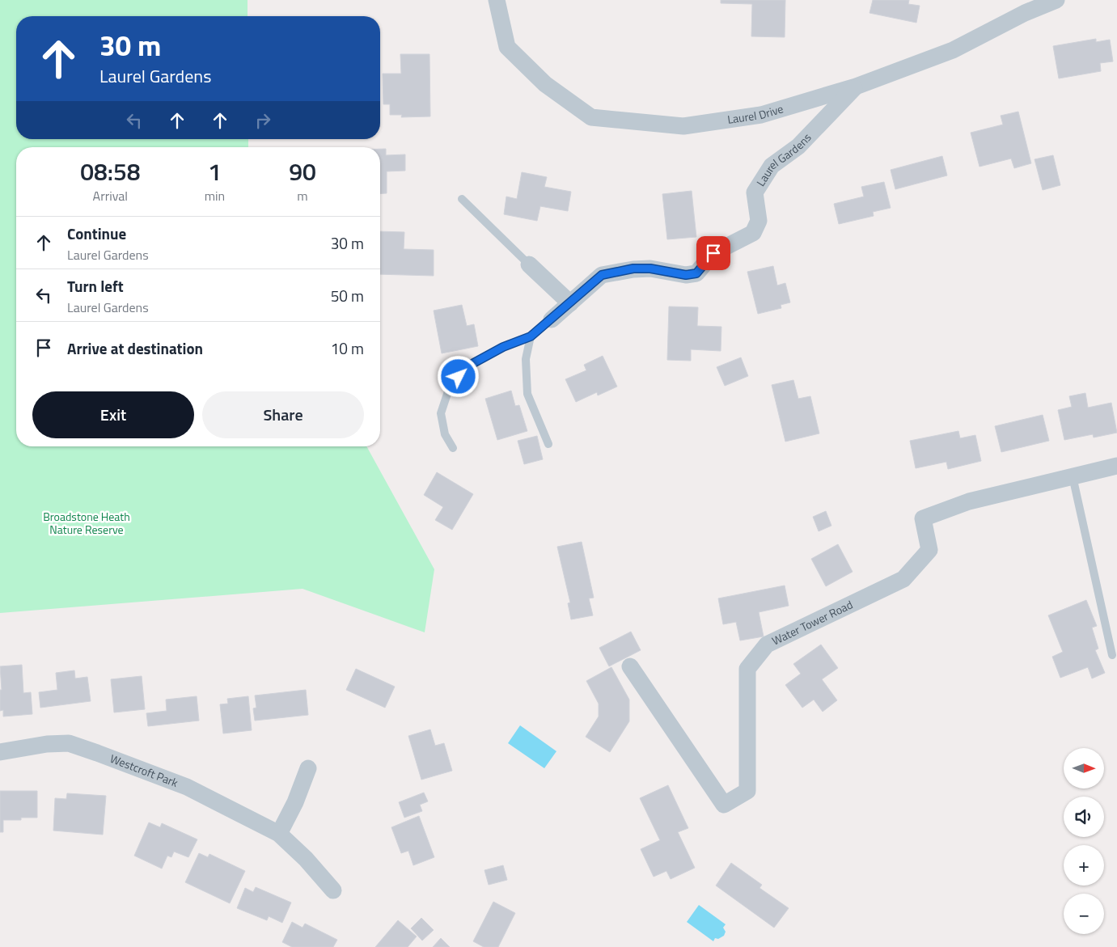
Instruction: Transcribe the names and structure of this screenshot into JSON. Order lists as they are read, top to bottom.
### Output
{
  "streets": {
    "street": [
      "Laurel Drive",
      "Laurel Gardens",
      "Water Tower Road",
      "Westcroft Park"
    ]
  },
  "crossings": [
    ["Laurel Drive", "Laurel Gardens"]
  ],
  "parks": ["Broadstone Heath Nature Reserve"],
  "north": "right",
  "page": {
    "turn": ["30 m", "Laurel Gardens"],
    "eta": [
      "08:58",
      "Arrival",
      "1",
      "min",
      "90",
      "m"
    ],
    "list": [
      {
        "name": "Continue",
        "note": "Laurel Gardens",
        "value": "30 m"
      },
      {
        "name": "Turn left",
        "note": "Laurel Gardens",
        "value": "50 m"
      },
      {
        "name": "Arrive at destination",
        "value": "10 m"
      }
    ],
    "buttons": ["Exit", "Share"],
    "map_buttons": ["+", "−"]
  }
}
